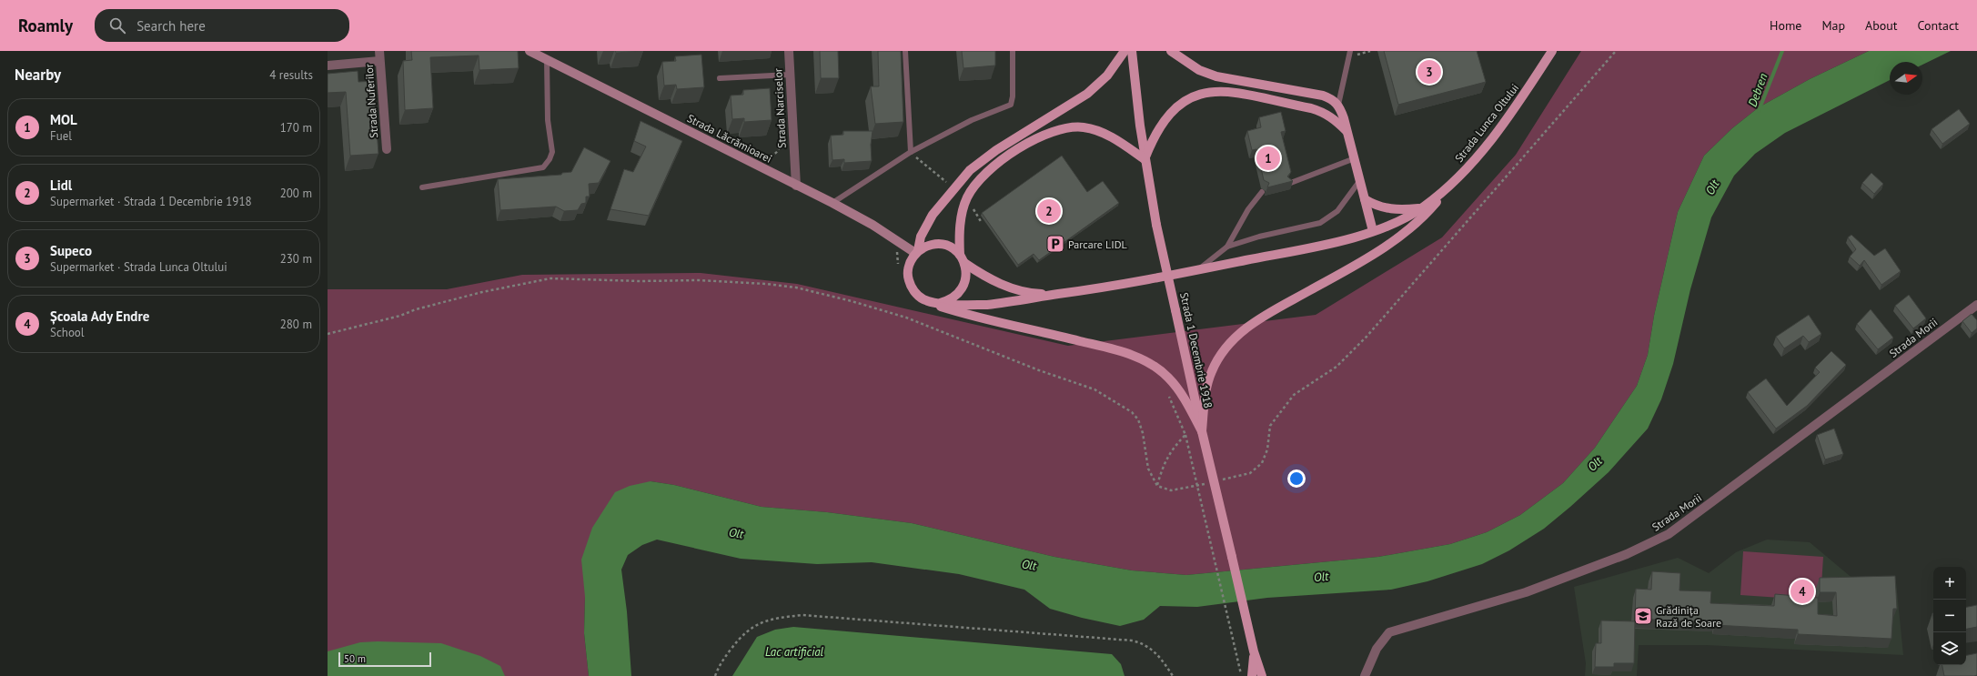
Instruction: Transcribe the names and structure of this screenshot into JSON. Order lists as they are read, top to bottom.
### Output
{
  "streets": {
    "main road": ["Strada Lunca Oltului", "Strada Lăcrămioarei", "Strada 1 Decembrie 1918"],
    "street": ["Strada Nuferilor", "Strada Narciselor", "Strada Morii"]
  },
  "crossings": [
    ["Strada Narciselor", "Strada Lăcrămioarei"]
  ],
  "water": ["Debren", "Olt", "Lac artificial"],
  "places": {
    "parking": ["Parcare LIDL"],
    "school or university": ["Grădinița Rază de Soare"]
  },
  "scale_bar": "50 m",
  "north": "right",
  "page": {
    "header": "Roamly",
    "search": "Search here",
    "nav": [
      "Home",
      "Map",
      "About",
      "Contact"
    ],
    "heading": ["Nearby", "4 results"],
    "pins": [
      "3",
      "1",
      "2",
      "4"
    ],
    "list": [
      {
        "mark": "1",
        "name": "MOL",
        "note": "Fuel",
        "value": "170 m"
      },
      {
        "mark": "2",
        "name": "Lidl",
        "note": "Supermarket · Strada 1 Decembrie 1918",
        "value": "200 m"
      },
      {
        "mark": "3",
        "name": "Supeco",
        "note": "Supermarket · Strada Lunca Oltului",
        "value": "230 m"
      },
      {
        "mark": "4",
        "name": "Școala Ady Endre",
        "note": "School",
        "value": "280 m"
      }
    ],
    "map_buttons": ["+", "−"],
    "scale": "50 m"
  }
}
